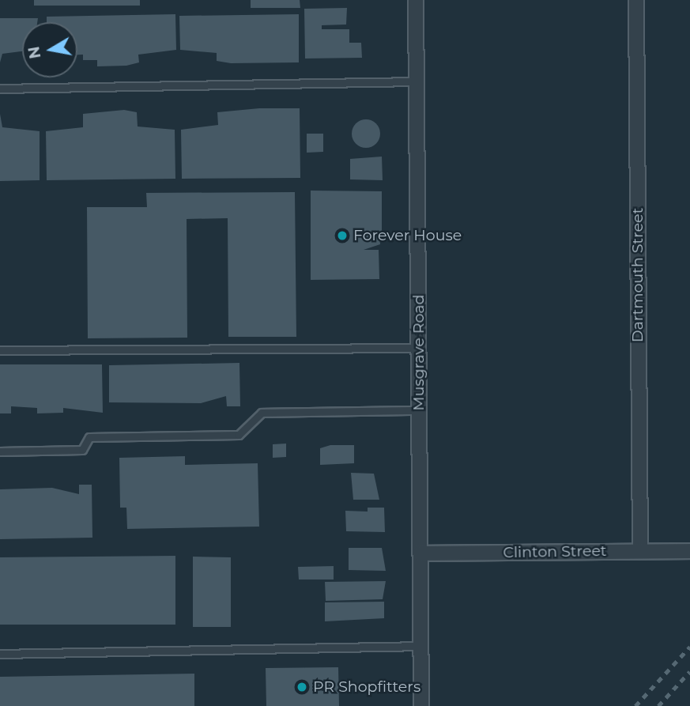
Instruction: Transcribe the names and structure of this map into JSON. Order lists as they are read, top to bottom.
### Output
{
  "streets": {
    "street": ["Dartmouth Street", "Musgrave Road", "Clinton Street"]
  },
  "crossings": [
    ["Dartmouth Street", "Clinton Street"],
    ["Musgrave Road", "Clinton Street"]
  ],
  "places": ["Forever House", "PR Shopfitters"],
  "north": "left"
}
